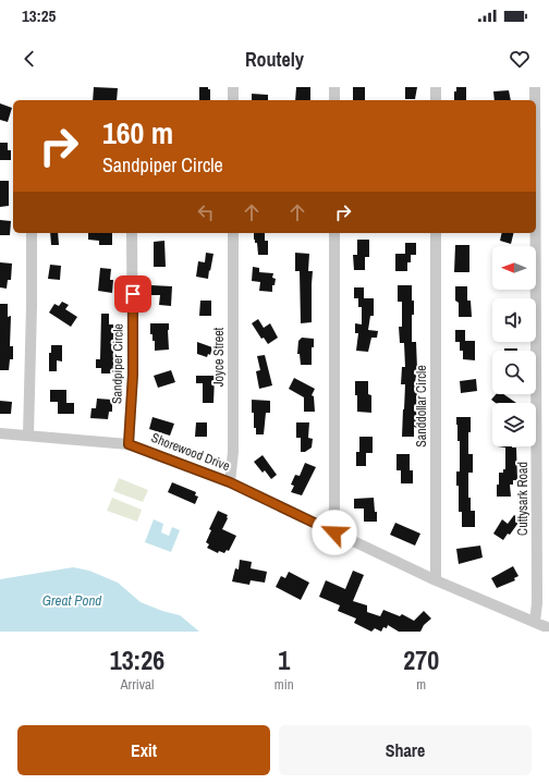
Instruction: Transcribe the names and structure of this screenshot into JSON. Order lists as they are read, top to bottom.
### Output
{
  "streets": {
    "street": [
      "Joyce Street",
      "Sandpiper Circle",
      "Sanddollar Circle",
      "Shorewood Drive",
      "Cuttysark Road"
    ]
  },
  "crossings": [
    ["Joyce Street", "Shorewood Drive"],
    ["Sandpiper Circle", "Shorewood Drive"],
    ["Sanddollar Circle", "Shorewood Drive"],
    ["Shorewood Drive", "Cuttysark Road"]
  ],
  "water": ["Great Pond"],
  "north": "left",
  "page": {
    "status": "13:25",
    "header": "Routely",
    "turn": ["160 m", "Sandpiper Circle"],
    "eta": [
      "13:26",
      "Arrival",
      "1",
      "min",
      "270",
      "m"
    ],
    "buttons": ["Exit", "Share"]
  }
}
